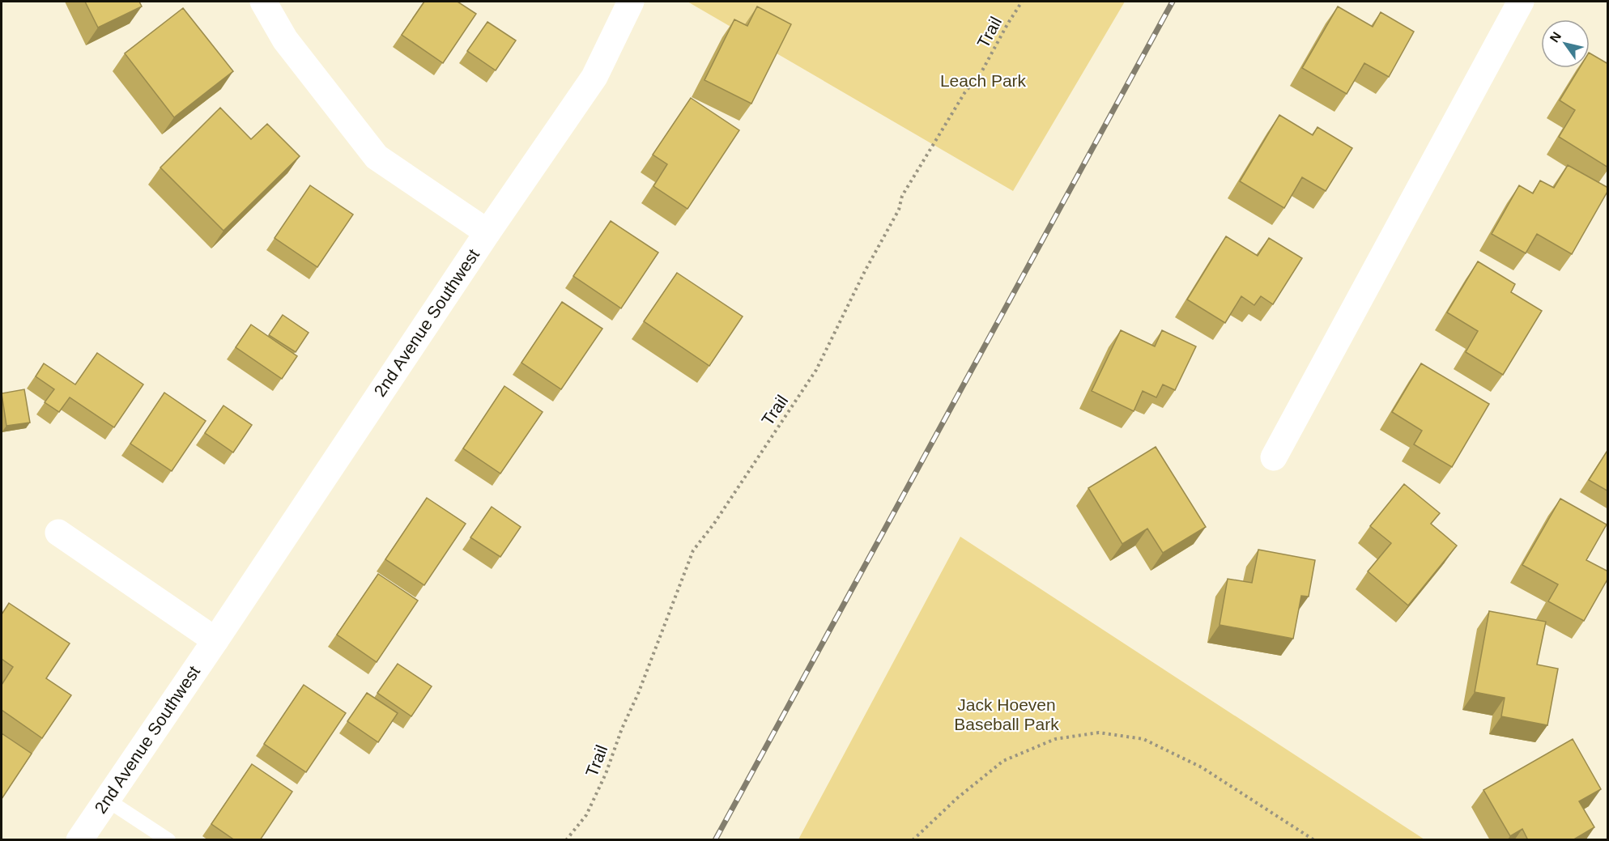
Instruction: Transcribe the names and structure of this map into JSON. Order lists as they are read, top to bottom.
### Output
{
  "streets": {
    "street": ["2nd Avenue Southwest"],
    "path": ["Trail"]
  },
  "parks": ["Leach Park", "Jack Hoeven Baseball Park"],
  "north": "top left"
}
